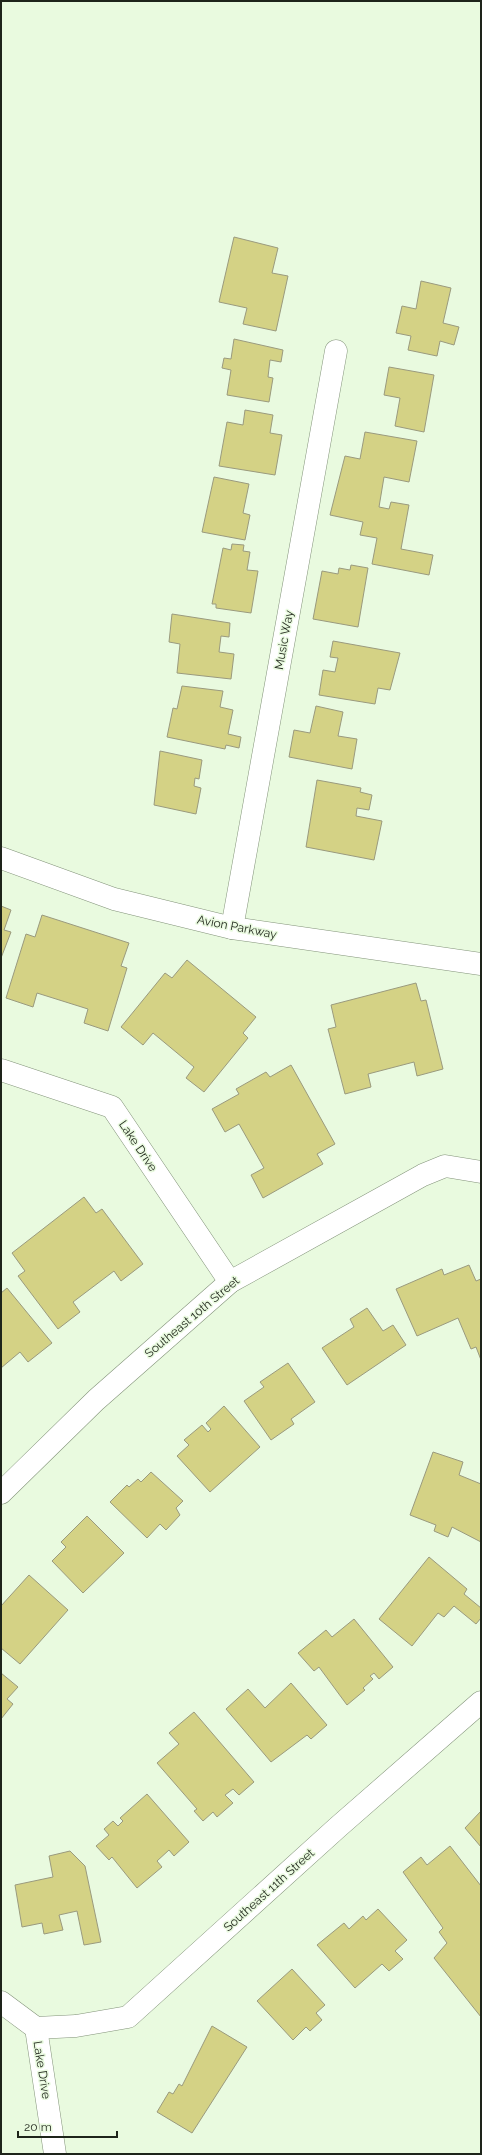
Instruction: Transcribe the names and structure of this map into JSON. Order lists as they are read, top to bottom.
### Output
{
  "streets": {
    "street": [
      "Music Way",
      "Avion Parkway",
      "Lake Drive",
      "Southeast 10th Street",
      "Southeast 11th Street"
    ]
  },
  "crossings": [
    ["Music Way", "Avion Parkway"],
    ["Lake Drive", "Southeast 10th Street"],
    ["Lake Drive", "Southeast 11th Street"]
  ],
  "scale_bar": "20 m"
}
